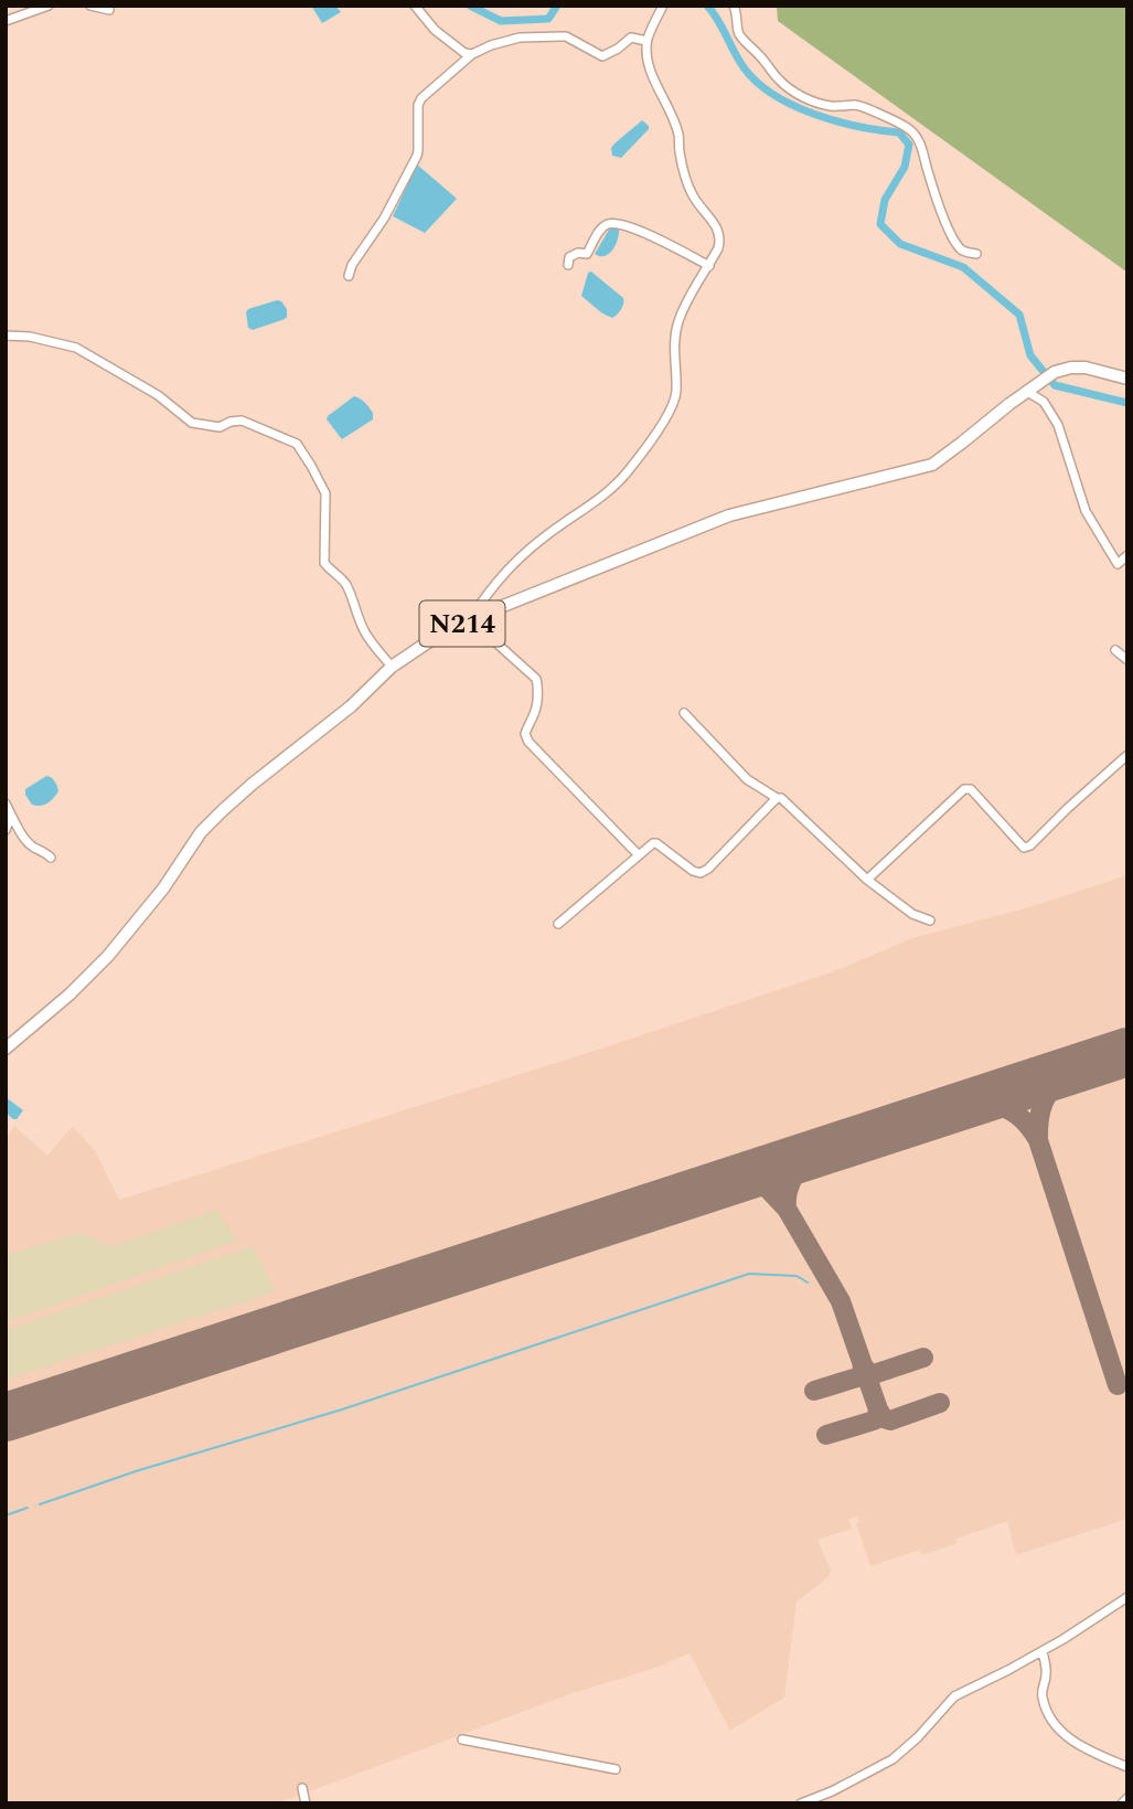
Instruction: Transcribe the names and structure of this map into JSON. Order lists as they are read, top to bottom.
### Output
{
  "streets": {
    "highway": ["N214"]
  }
}
